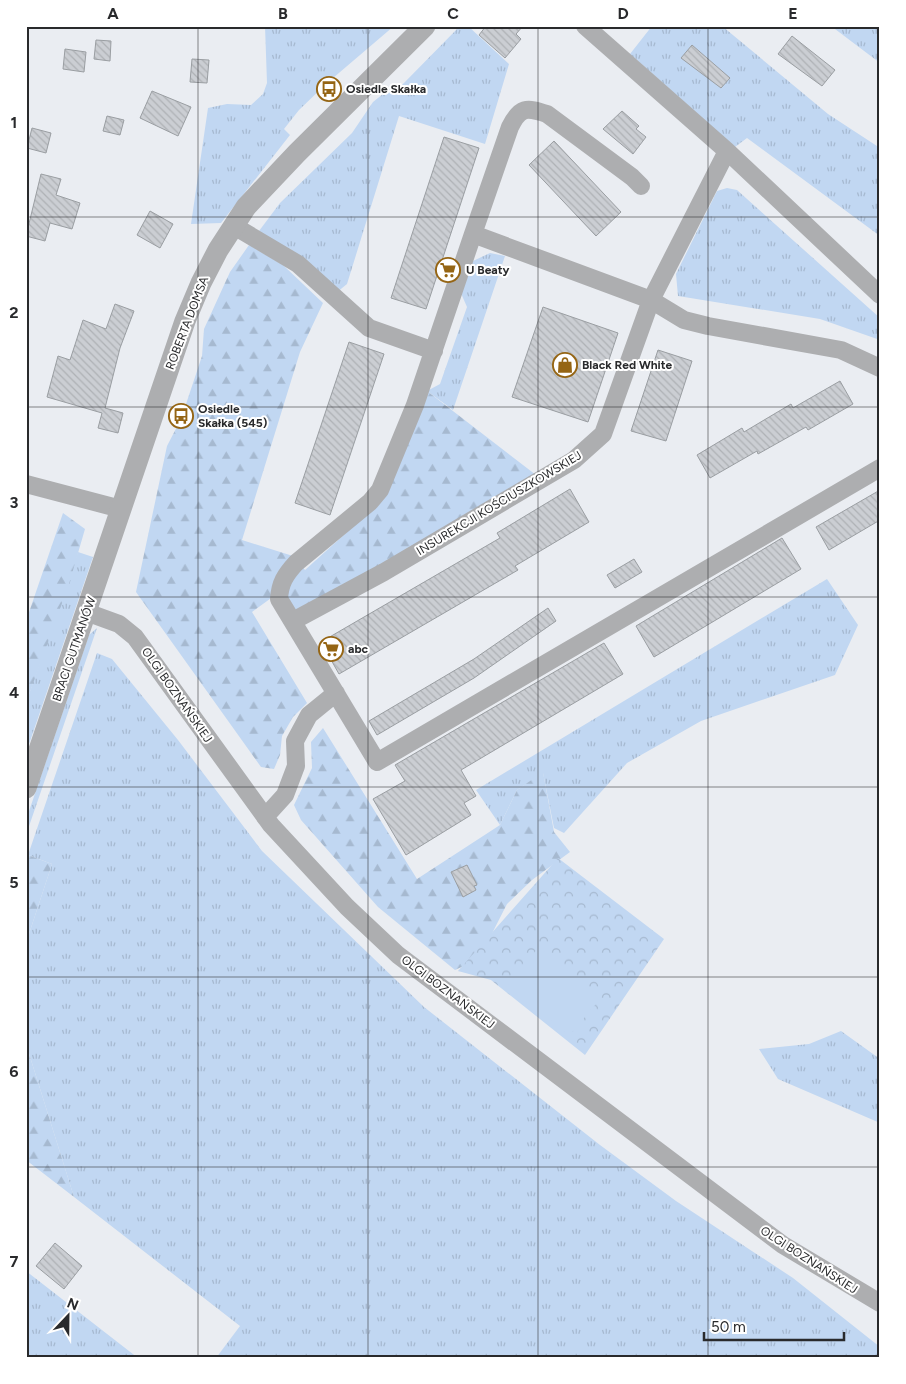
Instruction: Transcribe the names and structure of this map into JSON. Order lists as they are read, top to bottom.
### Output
{
  "streets": {
    "street": [
      "ROBERTA DOMSA",
      "INSUREKCJI KOŚCIUSZKOWSKIEJ",
      "BRACI GUTMANÓW",
      "OLGI BOZNAŃSKIEJ"
    ]
  },
  "crossings": [
    ["ROBERTA DOMSA", "BRACI GUTMANÓW"],
    ["BRACI GUTMANÓW", "OLGI BOZNAŃSKIEJ"]
  ],
  "places": {
    "bus stop": ["Osiedle Skałka", "Osiedle Skałka (545)"],
    "supermarket": ["U Beaty", "abc"],
    "shop": ["Black Red White"]
  },
  "scale_bar": "50 m",
  "north": "top",
  "grid": {
    "columns": [
      "A",
      "B",
      "C",
      "D",
      "E"
    ],
    "rows": [
      "1",
      "2",
      "3",
      "4",
      "5",
      "6",
      "7"
    ]
  }
}
